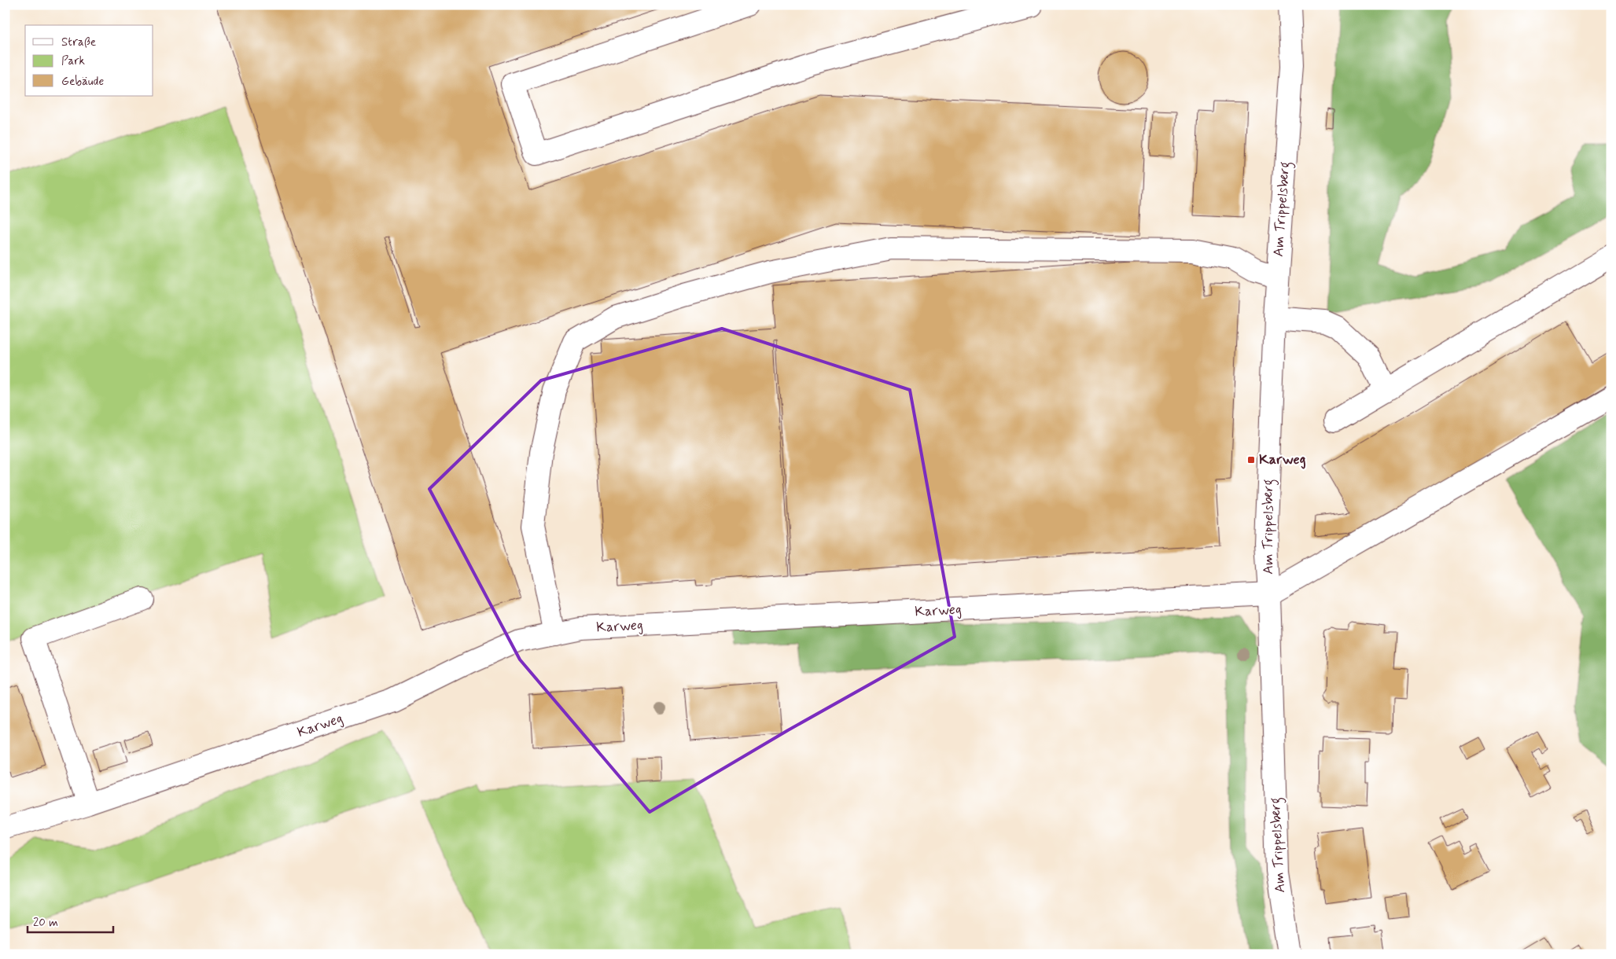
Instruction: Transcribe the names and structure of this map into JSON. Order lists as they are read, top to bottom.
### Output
{
  "streets": {
    "street": ["Am Trippelsberg", "Karweg"]
  },
  "crossings": [
    ["Am Trippelsberg", "Karweg"]
  ],
  "places": {
    "transit": ["Karweg"]
  },
  "legend": ["Straße", "Park", "Gebäude"],
  "scale_bar": "20 m"
}
